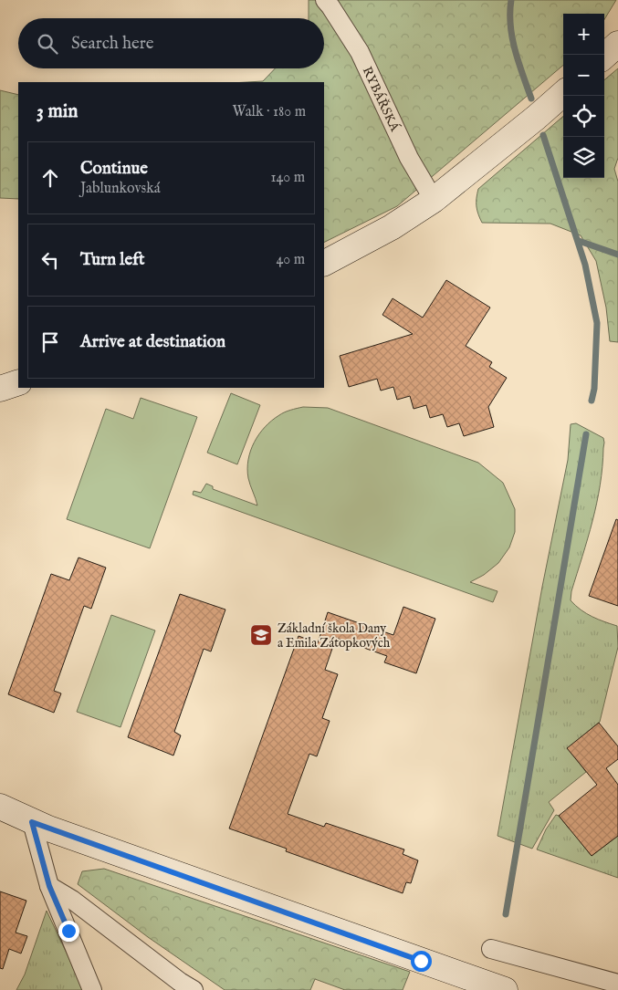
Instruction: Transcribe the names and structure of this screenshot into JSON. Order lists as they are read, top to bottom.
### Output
{
  "streets": {
    "street": ["RYBÁŘSKÁ"]
  },
  "places": {
    "school or university": ["Základní škola Dany a Emila Zátopkových"]
  },
  "page": {
    "map_buttons": ["+", "−"],
    "search": "Search here",
    "heading": ["3 min", "Walk · 180 m"],
    "list": [
      ["Continue", "Jablunkovská", "140 m"],
      ["Turn left", "40 m"],
      "Arrive at destination"
    ]
  }
}
